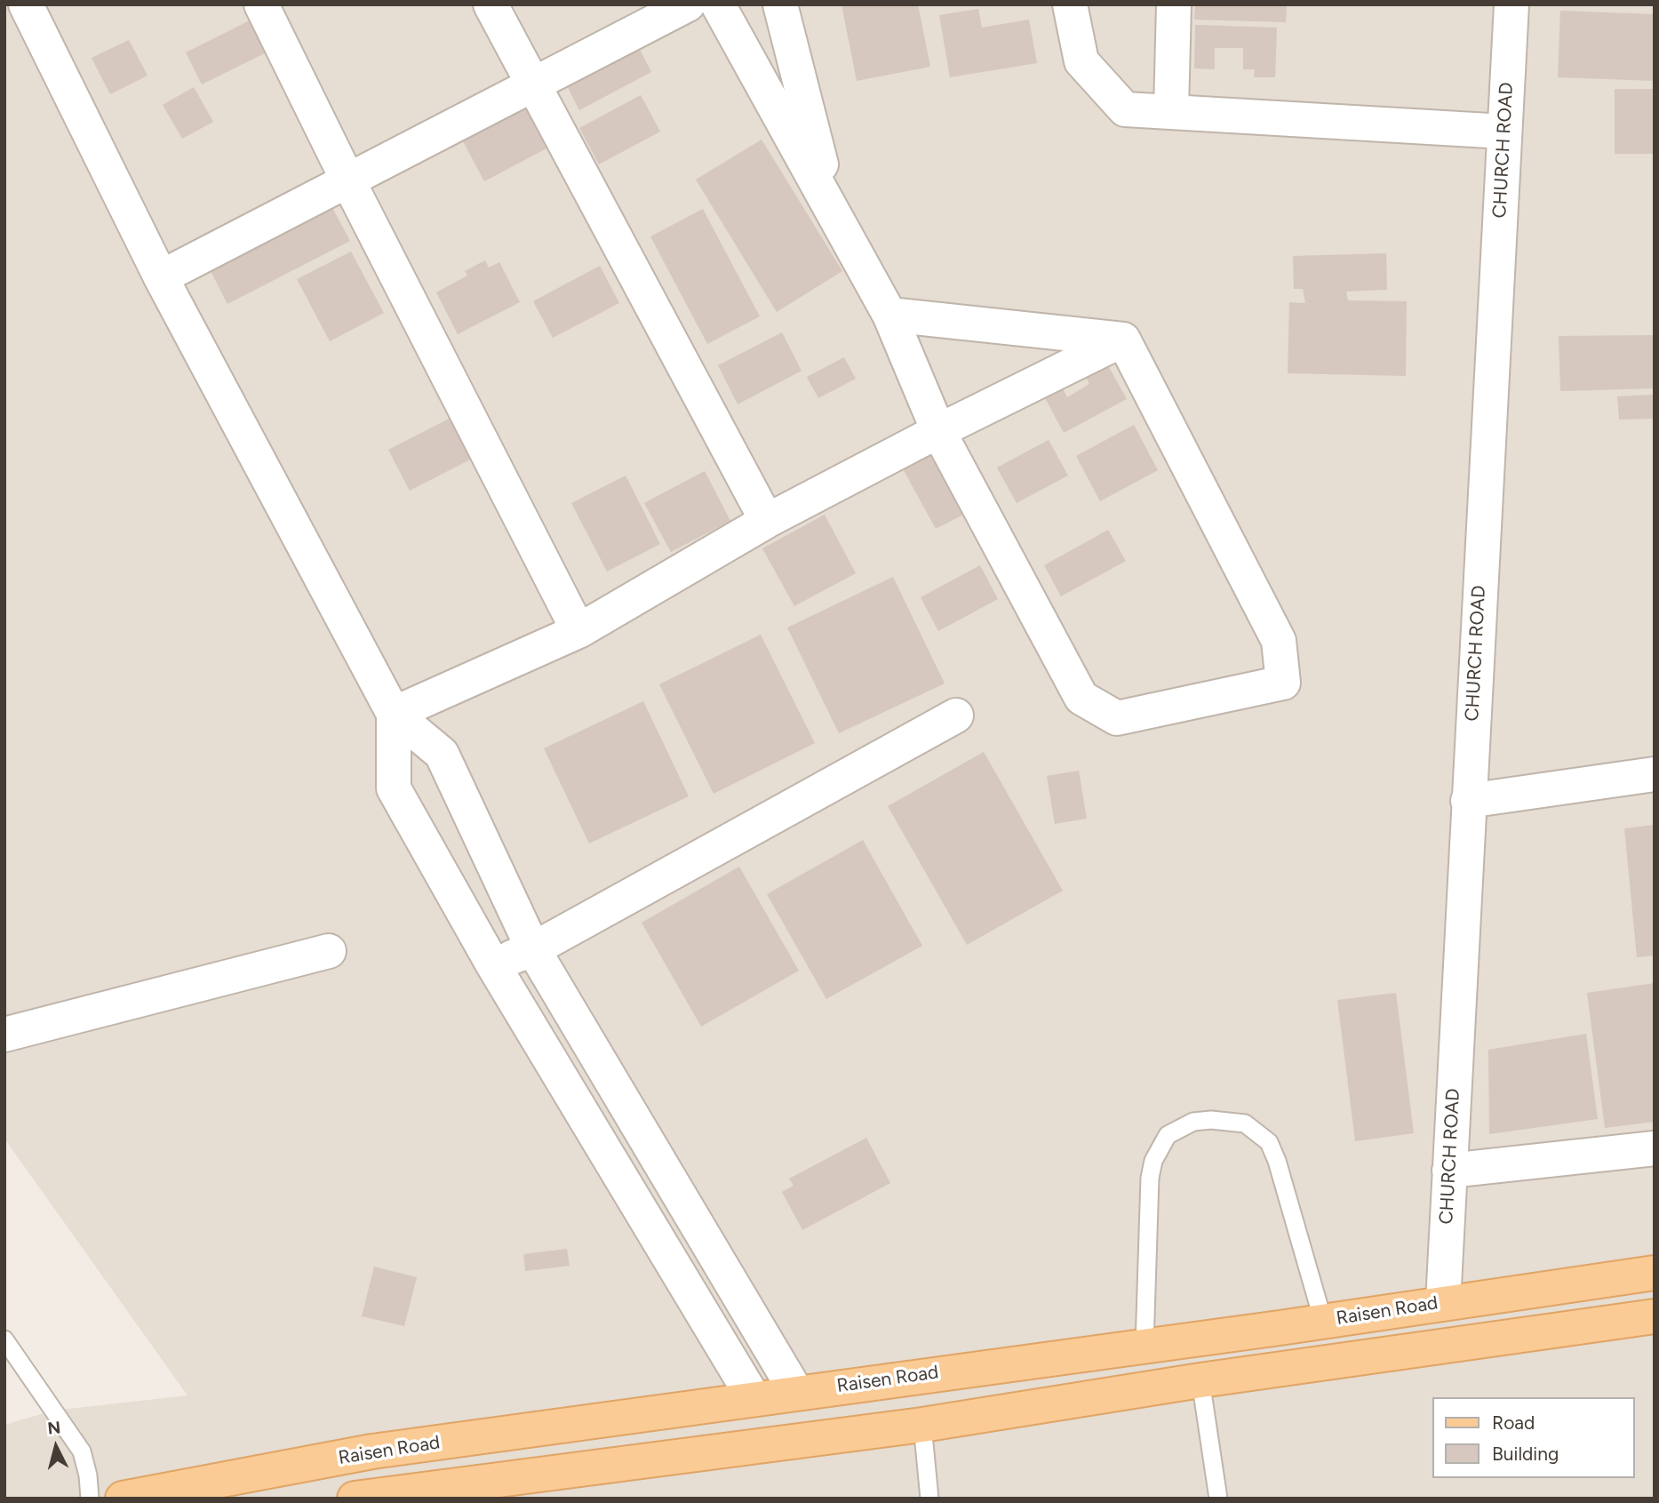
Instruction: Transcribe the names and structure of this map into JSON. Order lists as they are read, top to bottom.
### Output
{
  "streets": {
    "main road": ["Raisen Road"],
    "street": ["CHURCH ROAD"]
  },
  "crossings": [
    ["CHURCH ROAD", "Raisen Road"]
  ],
  "legend": ["Road", "Building"],
  "north": "top"
}
